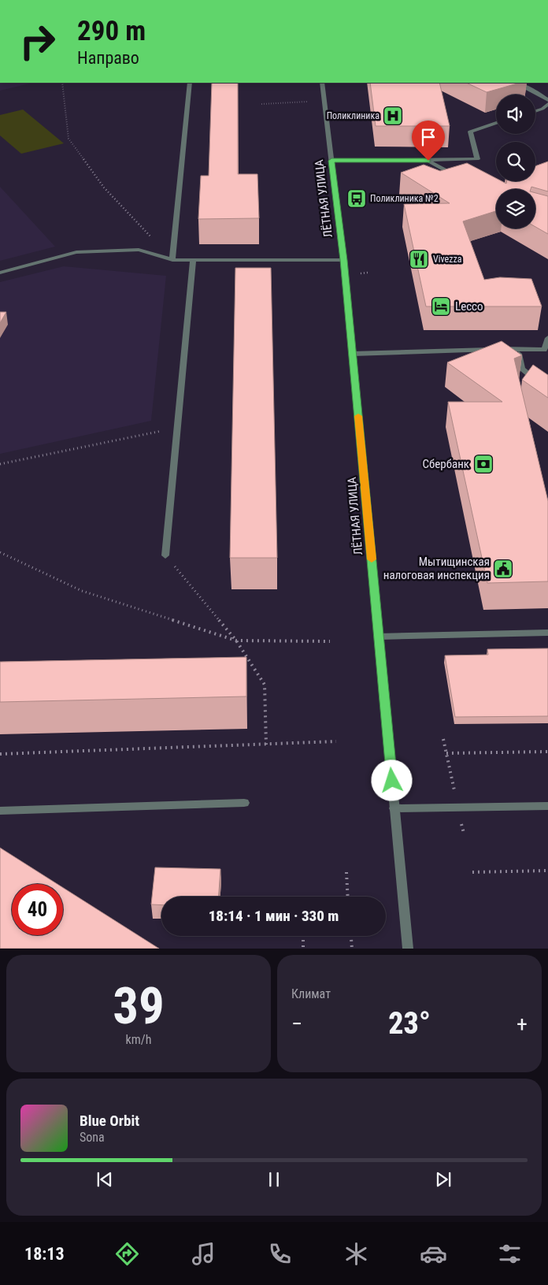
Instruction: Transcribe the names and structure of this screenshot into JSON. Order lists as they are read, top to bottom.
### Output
{
  "streets": {
    "street": ["ЛЁТНАЯ УЛИЦА"]
  },
  "places": {
    "hospital": ["Поликлиника"],
    "bus stop": ["Поликлиника №2"],
    "restaurant": ["Vivezza"],
    "hotel": ["Lecco"],
    "bank": ["Сбербанк"],
    "public building": ["Мытищинская налоговая инспекция"]
  },
  "page": {
    "turn": ["290 m", "Направо"],
    "limit": "40",
    "trip": "18:14 · 1 мин · 330 m",
    "tile": [
      ["39", "km/h"],
      "Климат"
    ],
    "heat": ["−", "23°", "+"],
    "song": ["Blue Orbit", "Sona"],
    "tabs": "18:13"
  }
}
